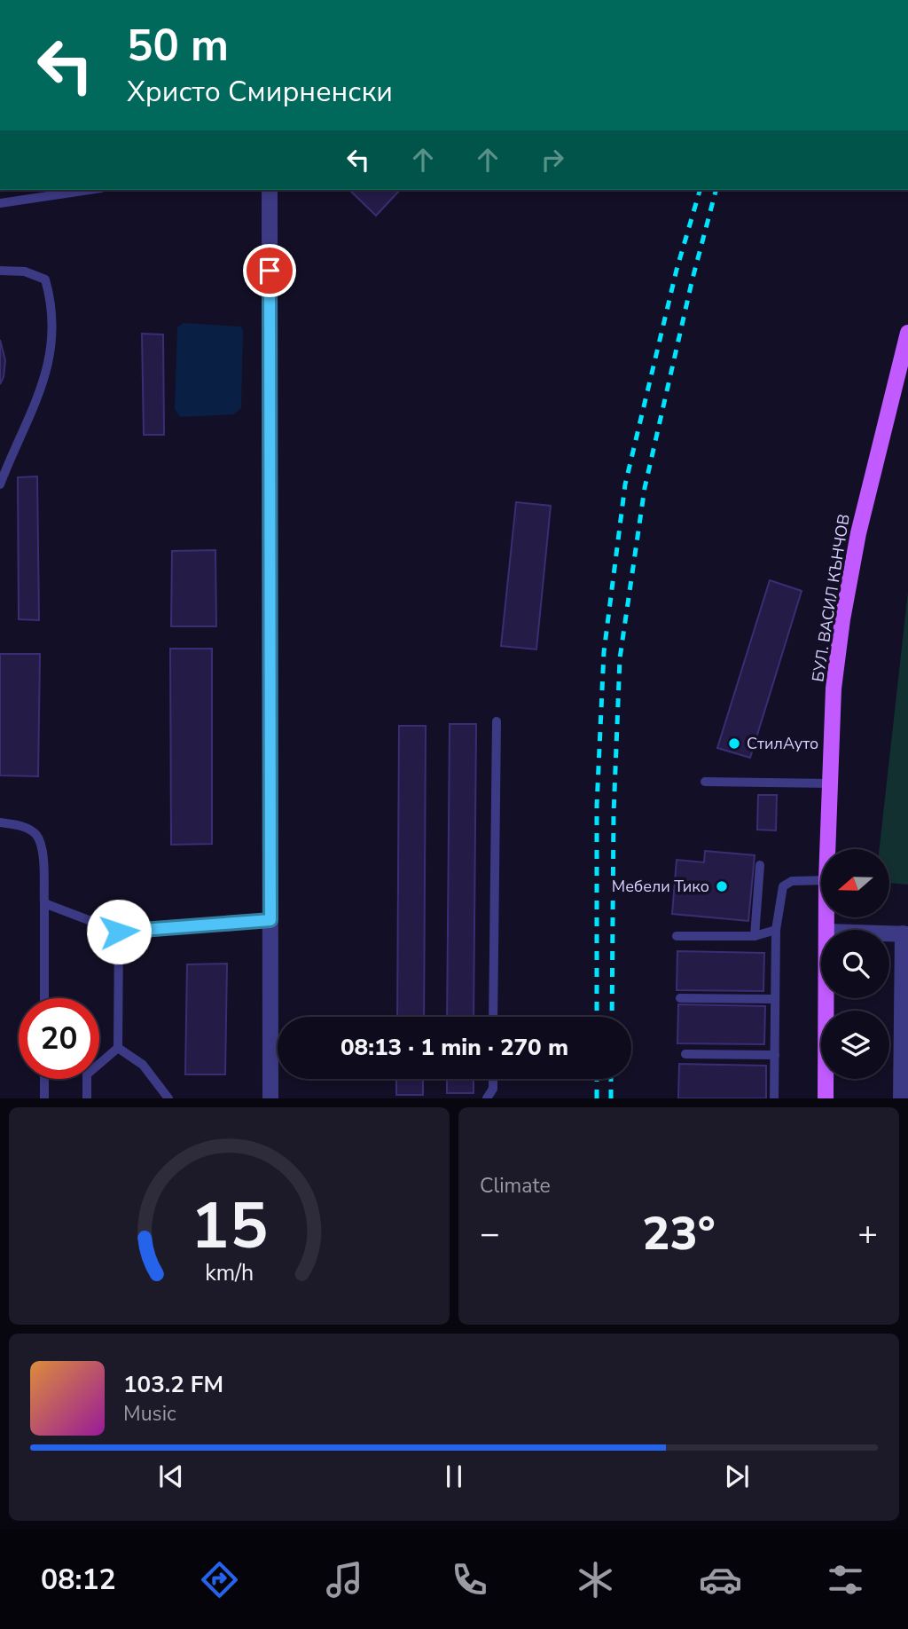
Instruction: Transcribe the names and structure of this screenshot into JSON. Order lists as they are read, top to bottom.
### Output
{
  "streets": {
    "main road": ["БУЛ. ВАСИЛ КЪНЧОВ"]
  },
  "places": ["СтилАуто", "Мебели Тико"],
  "north": "left",
  "page": {
    "turn": ["50 m", "Христо Смирненски"],
    "limit": "20",
    "trip": "08:13 · 1 min · 270 m",
    "tile": "Climate",
    "heat": ["−", "23°", "+"],
    "song": ["103.2 FM", "Music"],
    "tabs": "08:12",
    "gauge": ["15", "km/h"]
  }
}
